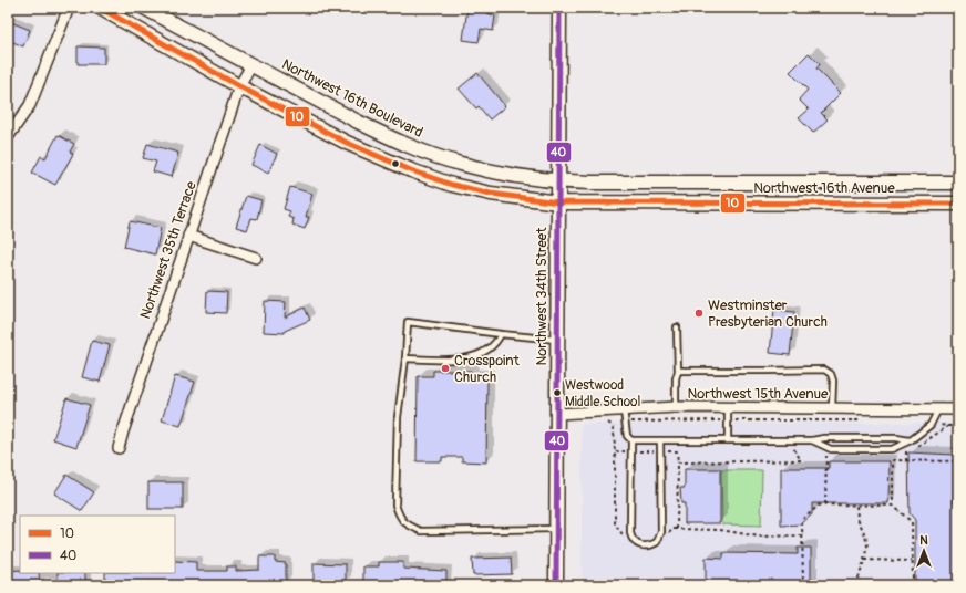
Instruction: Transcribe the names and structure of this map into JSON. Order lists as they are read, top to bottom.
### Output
{
  "streets": {
    "main road": ["Northwest 16th Boulevard", "Northwest 16th Avenue", "Northwest 34th Street"],
    "street": ["Northwest 35th Terrace", "Northwest 15th Avenue"]
  },
  "crossings": [
    ["Northwest 16th Boulevard", "Northwest 16th Avenue"],
    ["Northwest 16th Boulevard", "Northwest 35th Terrace"],
    ["Northwest 16th Boulevard", "Northwest 34th Street"],
    ["Northwest 16th Avenue", "Northwest 34th Street"],
    ["Northwest 34th Street", "Northwest 15th Avenue"]
  ],
  "places": ["Westminster Presbyterian Church", "Crosspoint Church", "Westwood Middle School"],
  "lines": ["transit line 10", "transit line 40"],
  "legend": ["10", "40"],
  "north": "top"
}
